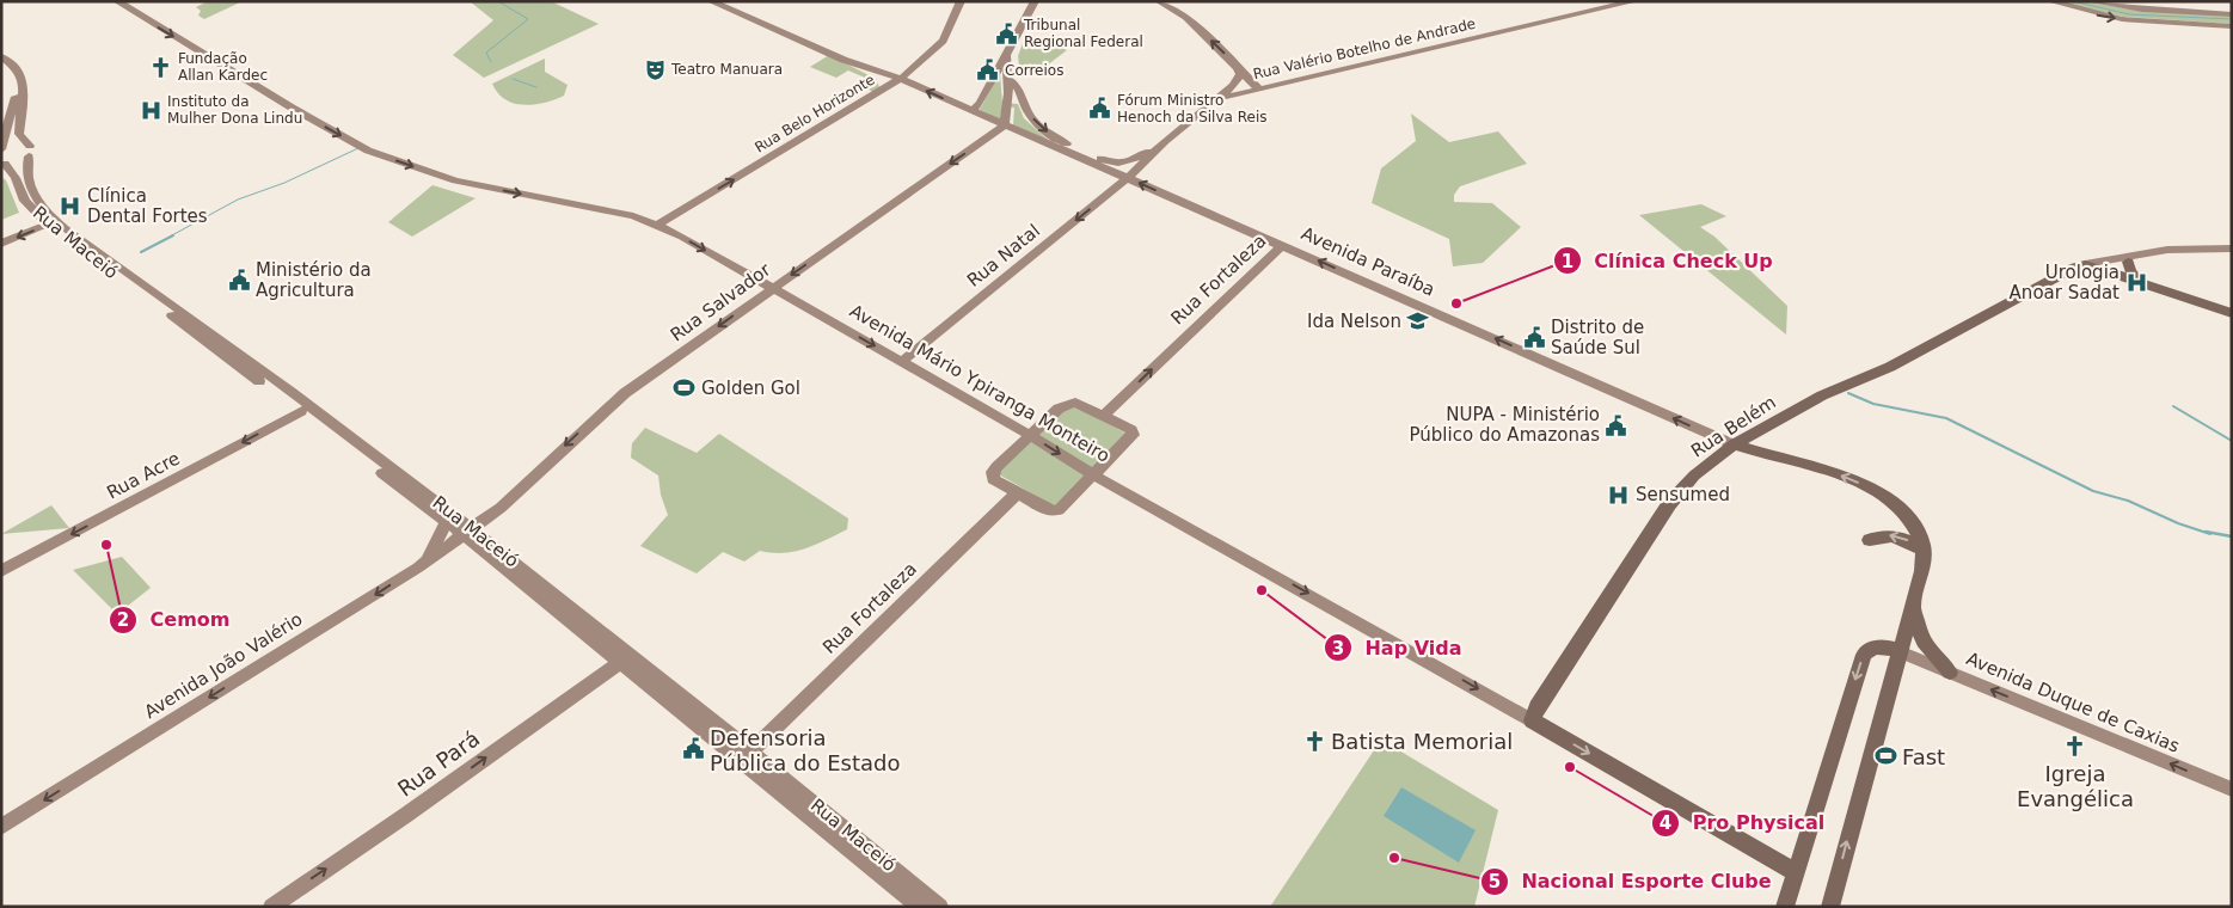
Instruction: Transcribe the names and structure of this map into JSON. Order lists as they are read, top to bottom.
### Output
{
  "streets": {
    "main road": [
      "Rua Valério Botelho de Andrade",
      "Rua Belo Horizonte",
      "Rua Maceió",
      "Rua Natal",
      "Avenida Paraíba",
      "Rua Fortaleza",
      "Rua Salvador",
      "Avenida Mário Ypiranga Monteiro",
      "Rua Belém",
      "Rua Acre",
      "Avenida João Valério",
      "Avenida Duque de Caxias",
      "Rua Pará"
    ]
  },
  "crossings": [
    ["Rua Valério Botelho de Andrade", "Rua Natal"],
    ["Rua Valério Botelho de Andrade", "Avenida Paraíba"],
    ["Rua Belo Horizonte", "Avenida Paraíba"],
    ["Rua Belo Horizonte", "Avenida Mário Ypiranga Monteiro"],
    ["Rua Maceió", "Rua Fortaleza"],
    ["Rua Maceió", "Rua Salvador"],
    ["Rua Maceió", "Rua Acre"],
    ["Rua Maceió", "Avenida João Valério"],
    ["Rua Maceió", "Rua Pará"],
    ["Rua Natal", "Avenida Paraíba"],
    ["Rua Natal", "Avenida Mário Ypiranga Monteiro"],
    ["Avenida Paraíba", "Rua Fortaleza"],
    ["Avenida Paraíba", "Rua Salvador"],
    ["Avenida Paraíba", "Rua Belém"],
    ["Rua Salvador", "Avenida Mário Ypiranga Monteiro"],
    ["Rua Salvador", "Avenida João Valério"],
    ["Avenida Mário Ypiranga Monteiro", "Rua Belém"]
  ],
  "one_way": [
    "Rua Belo Horizonte",
    "Rua Natal",
    "Avenida Paraíba",
    "Rua Fortaleza",
    "Rua Salvador",
    "Avenida Mário Ypiranga Monteiro",
    "Rua Acre",
    "Avenida João Valério",
    "Avenida Duque de Caxias",
    "Rua Pará"
  ],
  "places": {
    "public building": [
      "Tribunal Regional Federal",
      "Correios",
      "Fórum Ministro Henoch da Silva Reis",
      "Ministério da Agricultura",
      "Distrito de Saúde Sul",
      "NUPA - Ministério Público do Amazonas",
      "Defensoria Pública do Estado"
    ],
    "church": ["Fundação Allan Kardec", "Batista Memorial", "Igreja Evangélica"],
    "theatre": ["Teatro Manuara"],
    "hospital": [
      "Instituto da Mulher Dona Lindu",
      "Clínica Dental Fortes",
      "Urologia Anoar Sadat",
      "Sensumed"
    ],
    "other": [
      "Clínica Check Up",
      "Cemom",
      "Hap Vida",
      "Pro Physical",
      "Nacional Esporte Clube"
    ],
    "school or university": ["Ida Nelson"],
    "sports": ["Golden Gol", "Fast"]
  }
}
